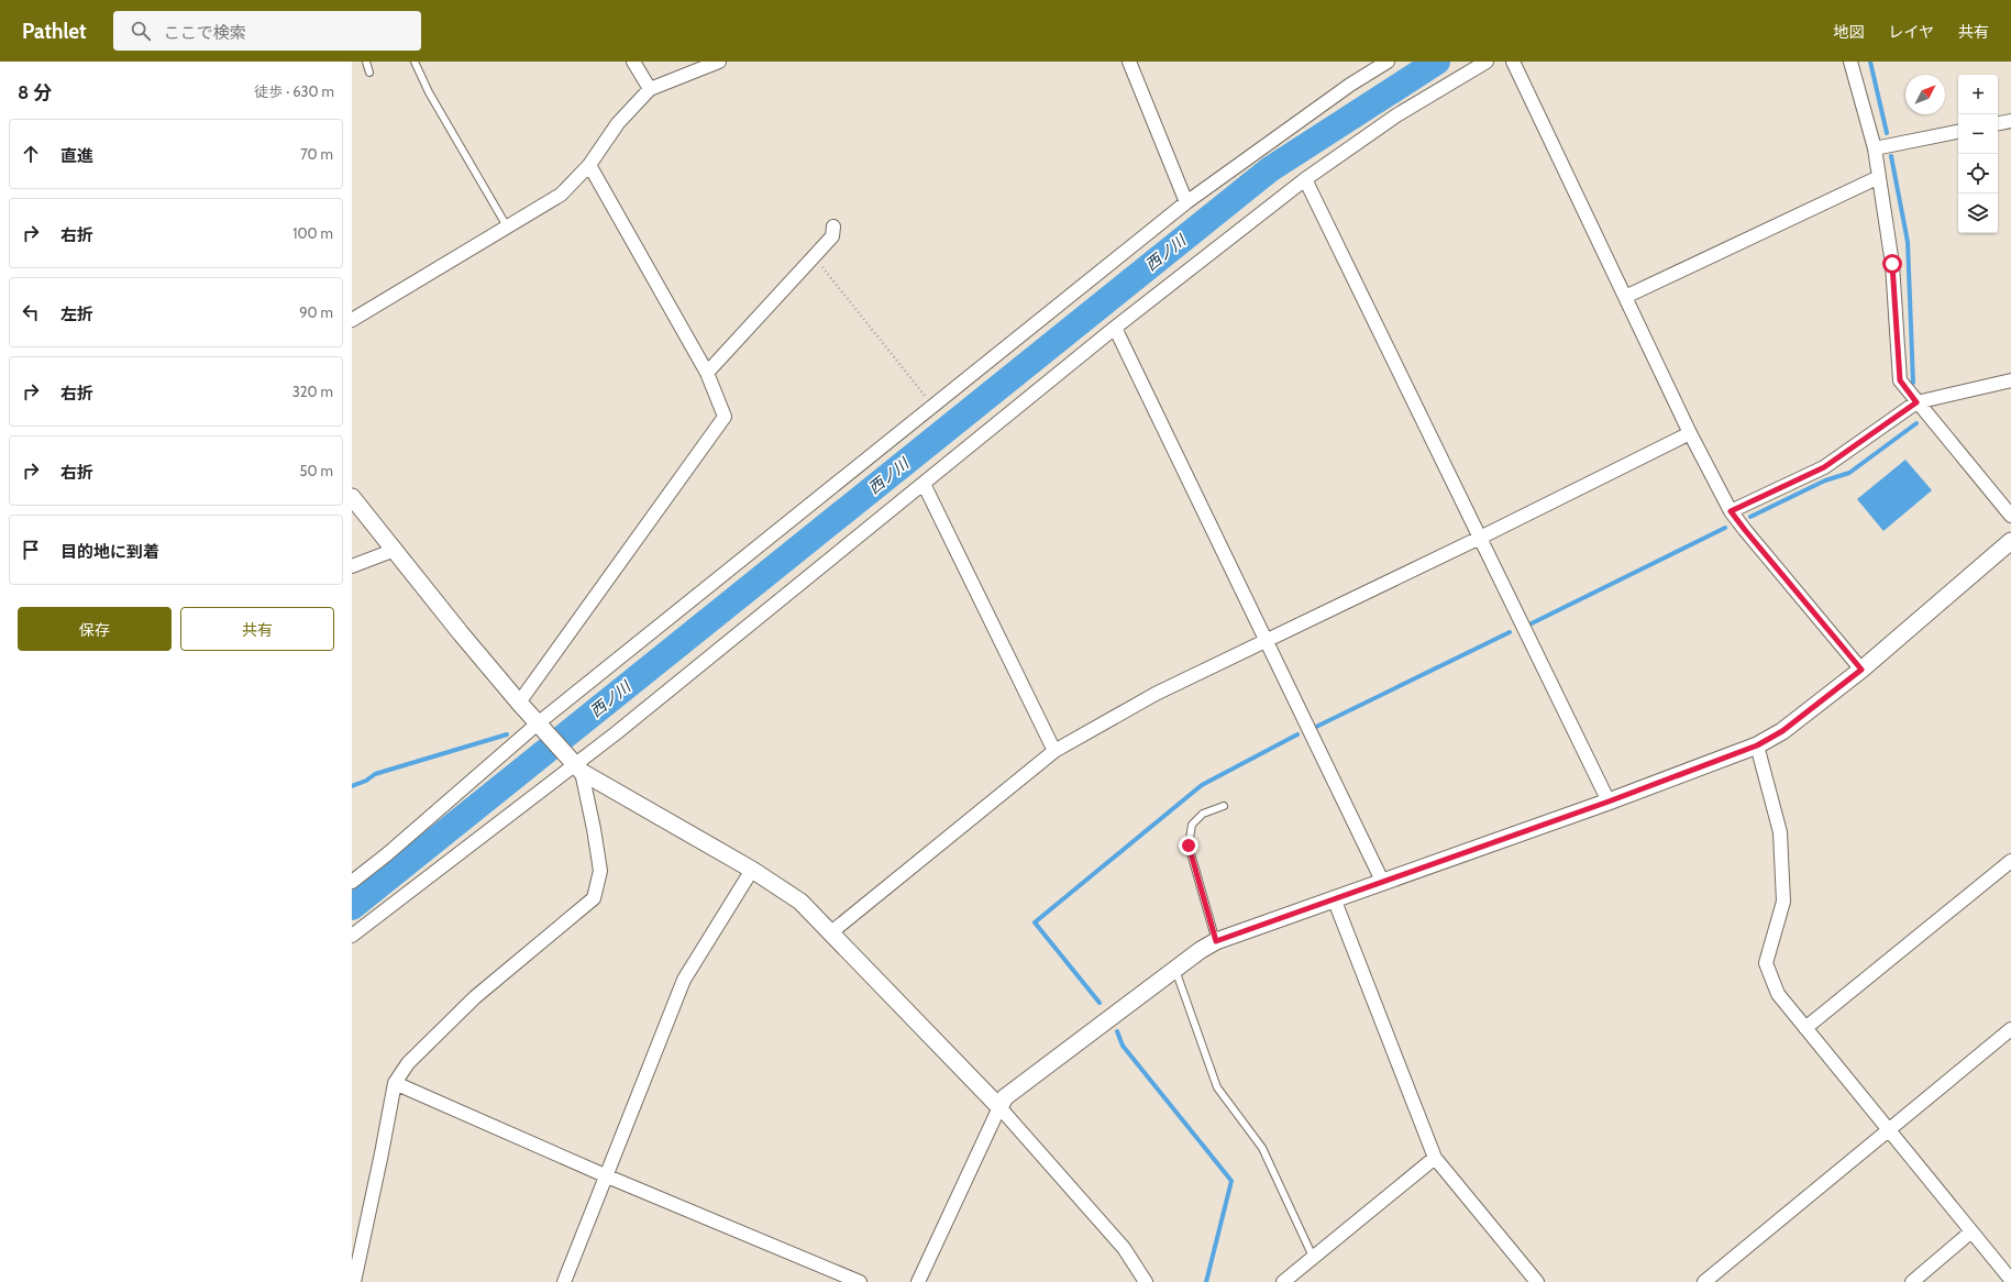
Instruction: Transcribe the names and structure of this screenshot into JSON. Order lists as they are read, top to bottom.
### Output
{
  "water": ["西ノ川"],
  "north": "top right",
  "page": {
    "header": "Pathlet",
    "search": "ここで検索",
    "nav": ["地図", "レイヤ", "共有"],
    "heading": ["8 分", "徒歩 · 630 m"],
    "map_buttons": ["+", "−"],
    "list": [
      ["直進", "70 m"],
      ["右折", "100 m"],
      ["左折", "90 m"],
      ["右折", "320 m"],
      ["右折", "50 m"],
      "目的地に到着"
    ],
    "buttons": ["保存", "共有"]
  }
}
